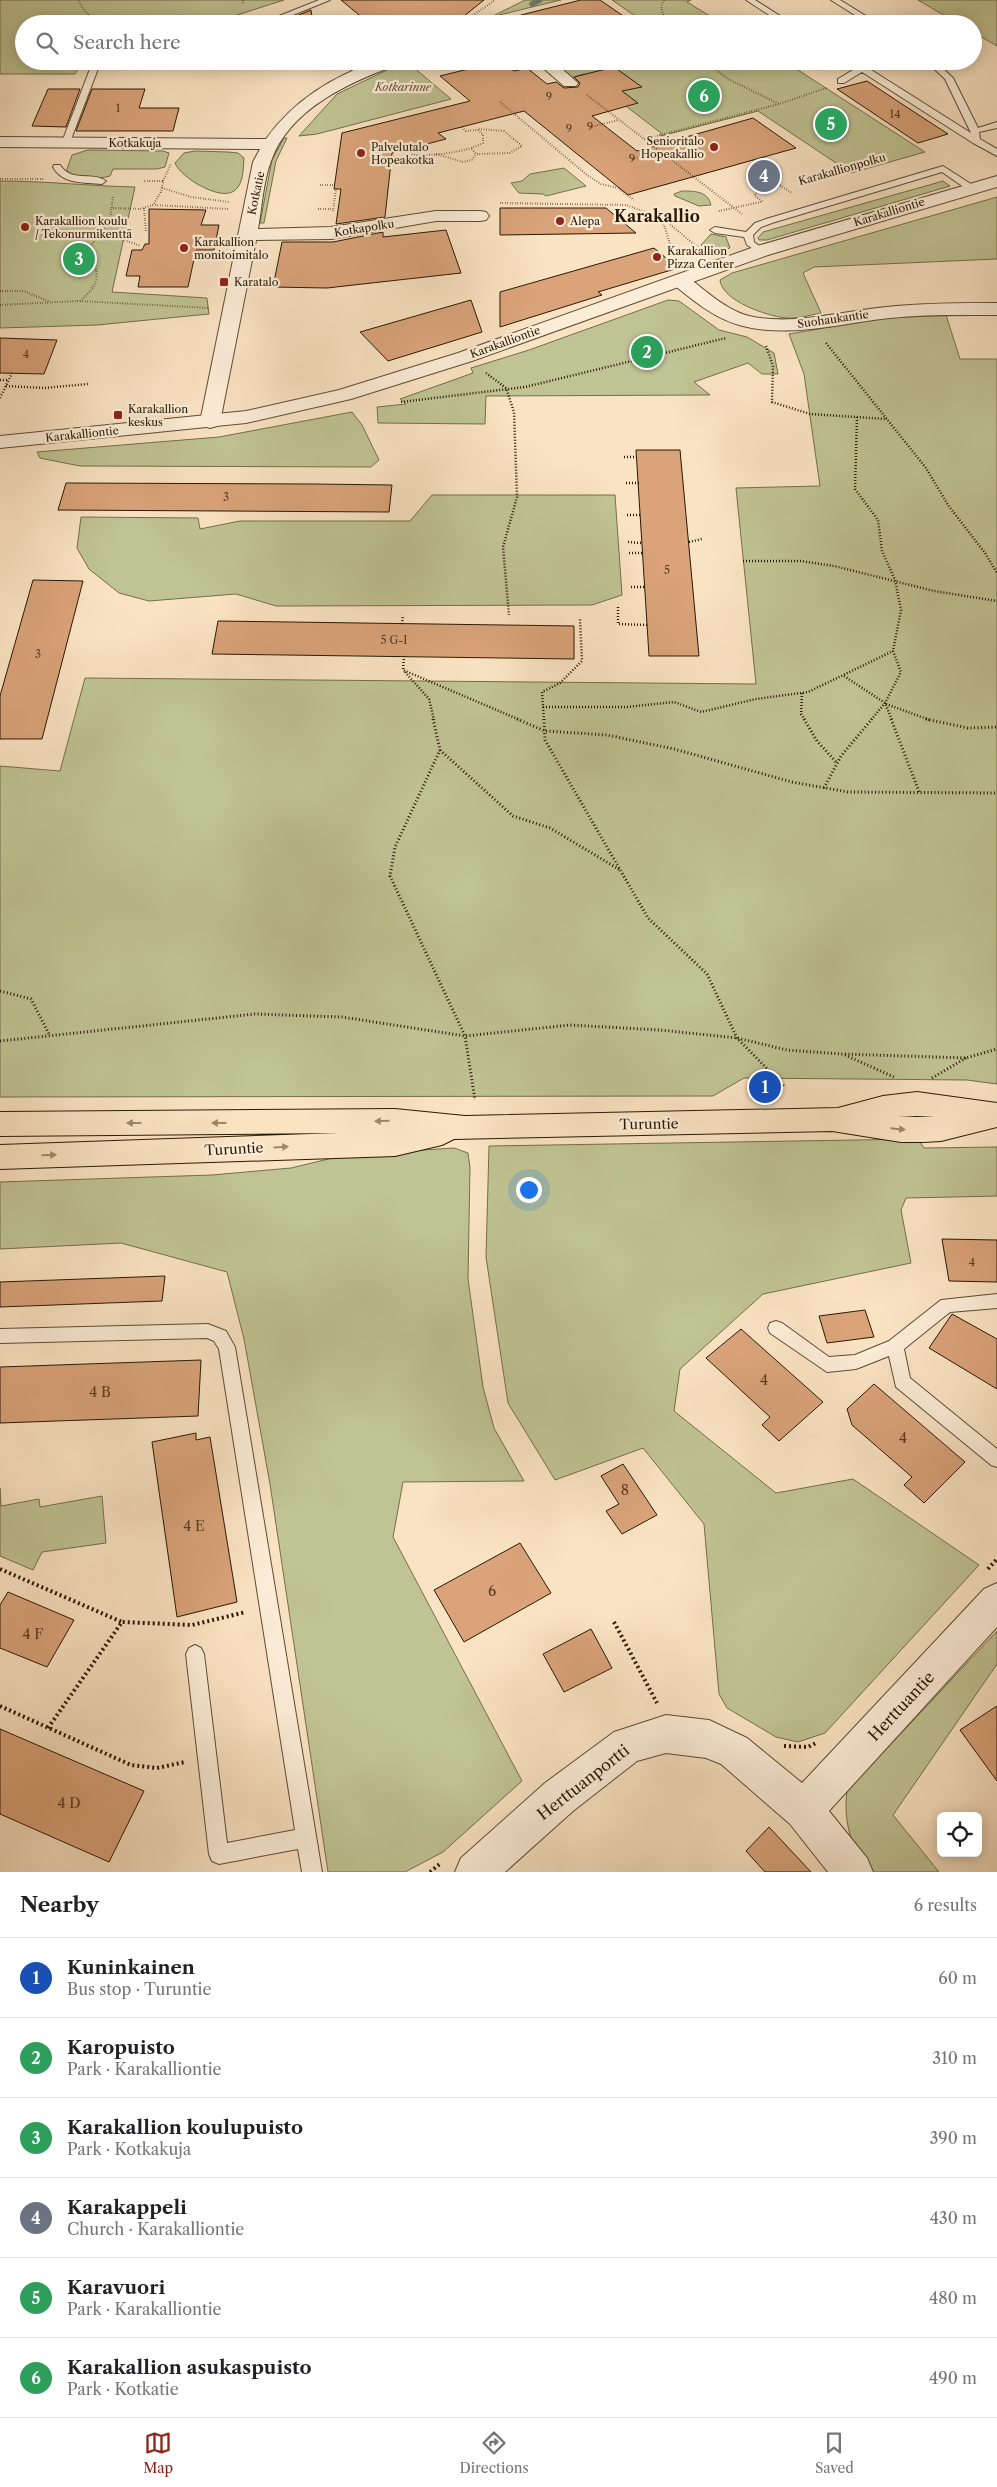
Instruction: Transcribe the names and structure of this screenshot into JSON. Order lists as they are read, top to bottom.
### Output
{
  "streets": {
    "main road": ["Turuntie"],
    "street": [
      "Kotkakuja",
      "Kotkatie",
      "Karakalliontie",
      "Kotkapolku",
      "Suohaukantie",
      "Herttuantie",
      "Herttuanportti"
    ],
    "path": ["Karakallionpolku"]
  },
  "crossings": [
    ["Kotkakuja", "Kotkatie"],
    ["Kotkatie", "Karakalliontie"],
    ["Kotkatie", "Kotkapolku"],
    ["Karakalliontie", "Suohaukantie"],
    ["Herttuantie", "Herttuanportti"]
  ],
  "districts": ["Karakallio"],
  "parks": ["Kotkarinne"],
  "places": {
    "other": [
      "Senioritalo Hopeakallio",
      "Palvelutalo Hopeakotka",
      "Alepa",
      "Karakallion koulu / Tekonurmikenttä",
      "Karakallion monitoimitalo",
      "Karakallion Pizza Center"
    ],
    "transit": ["Karatalo", "Karakallion keskus"]
  },
  "house_numbers": [
    "9",
    "1",
    "14",
    "9",
    "9",
    "9",
    "4",
    "3",
    "5",
    "5 G-I",
    "3",
    "4",
    "4",
    "4 B",
    "4",
    "8",
    "4 E",
    "6",
    "4 F",
    "4 D"
  ],
  "page": {
    "search": "Search here",
    "pins": [
      "6",
      "5",
      "4",
      "3",
      "2",
      "1"
    ],
    "heading": ["Nearby", "6 results"],
    "list": [
      {
        "mark": "1",
        "name": "Kuninkainen",
        "note": "Bus stop · Turuntie",
        "value": "60 m"
      },
      {
        "mark": "2",
        "name": "Karopuisto",
        "note": "Park · Karakalliontie",
        "value": "310 m"
      },
      {
        "mark": "3",
        "name": "Karakallion koulupuisto",
        "note": "Park · Kotkakuja",
        "value": "390 m"
      },
      {
        "mark": "4",
        "name": "Karakappeli",
        "note": "Church · Karakalliontie",
        "value": "430 m"
      },
      {
        "mark": "5",
        "name": "Karavuori",
        "note": "Park · Karakalliontie",
        "value": "480 m"
      },
      {
        "mark": "6",
        "name": "Karakallion asukaspuisto",
        "note": "Park · Kotkatie",
        "value": "490 m"
      }
    ],
    "nav": ["Map", "Directions", "Saved"]
  }
}
